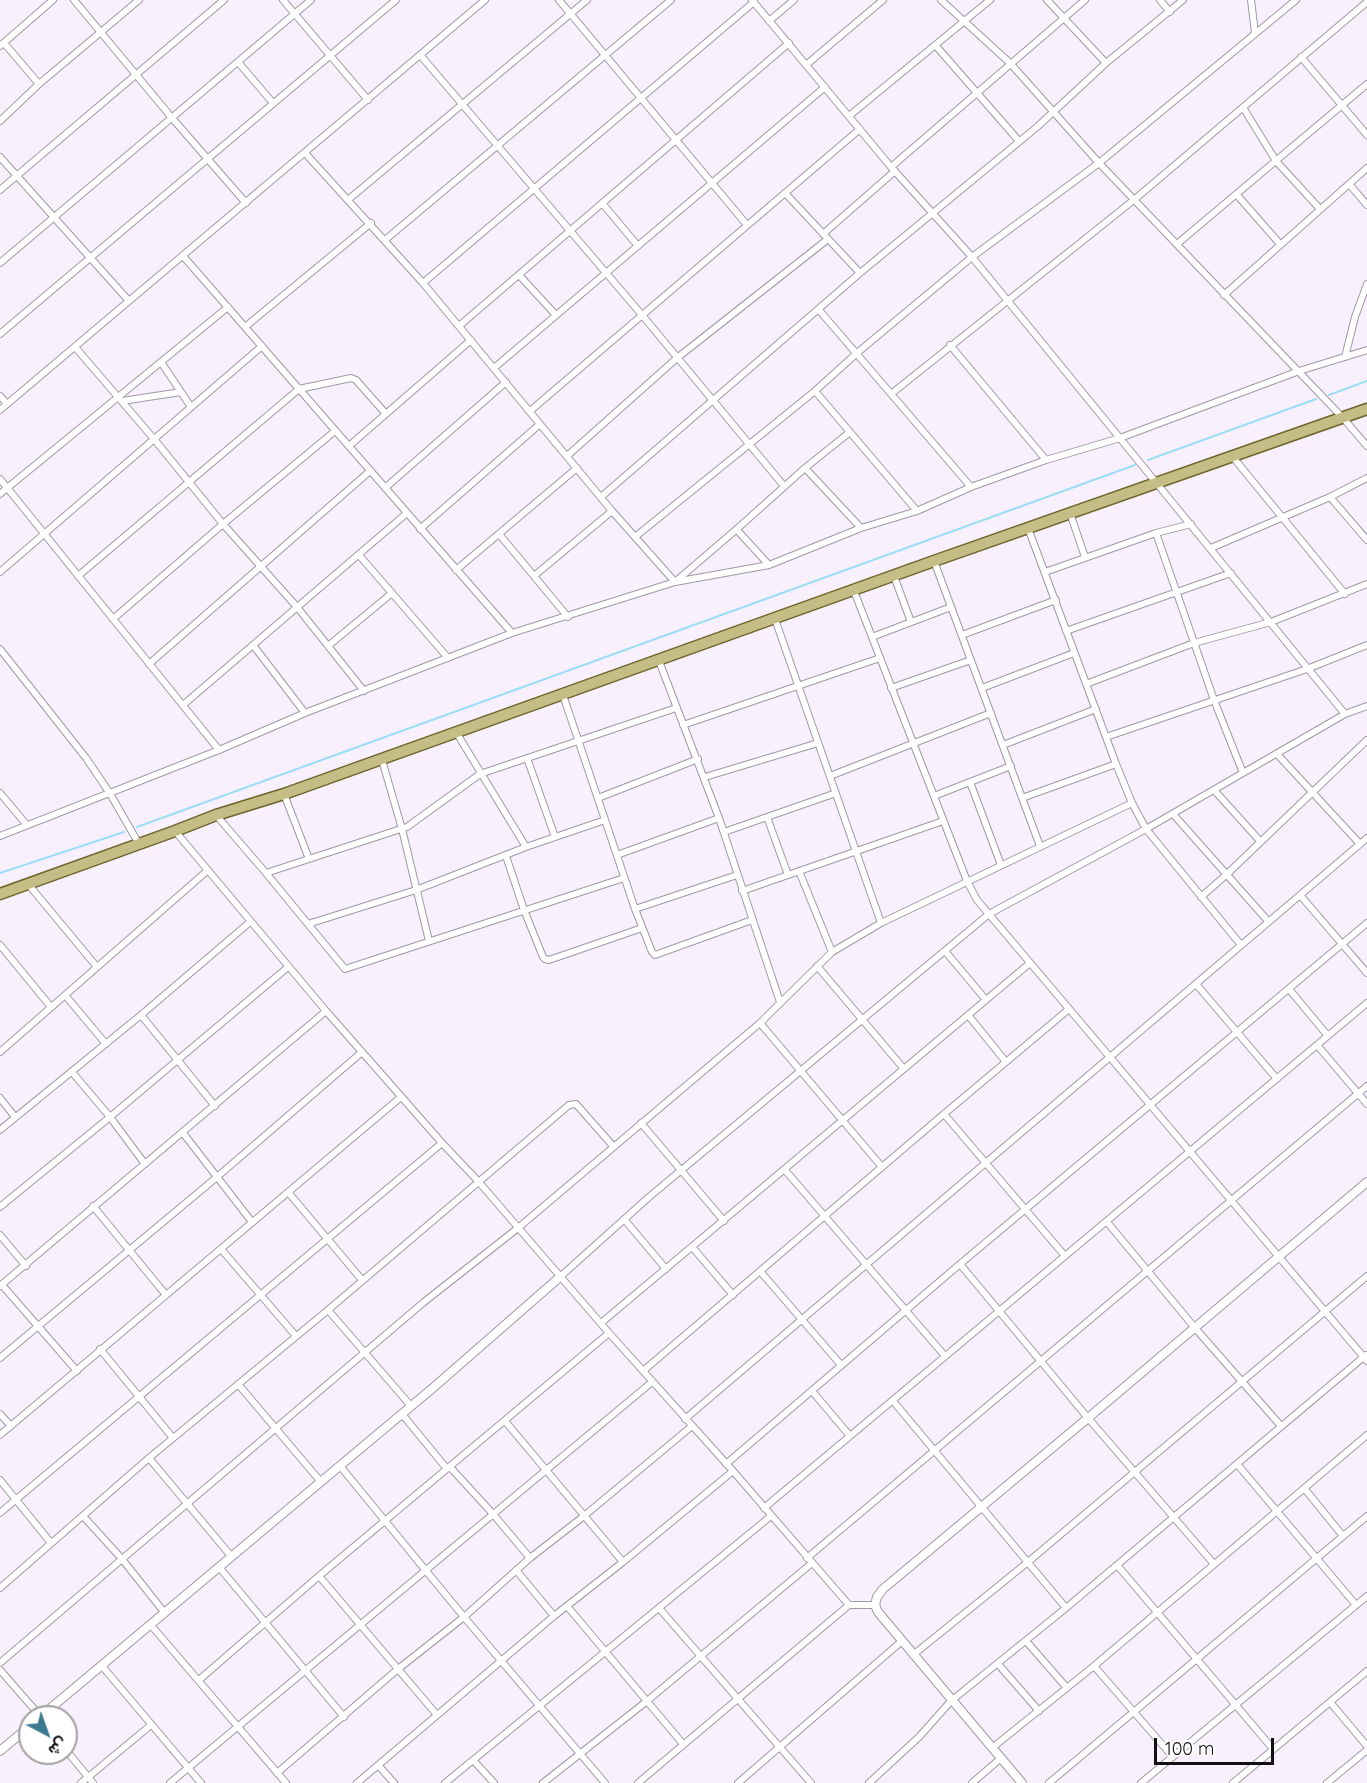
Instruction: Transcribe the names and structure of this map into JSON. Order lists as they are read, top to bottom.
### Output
{
  "scale_bar": "100 m",
  "north": "bottom right"
}
